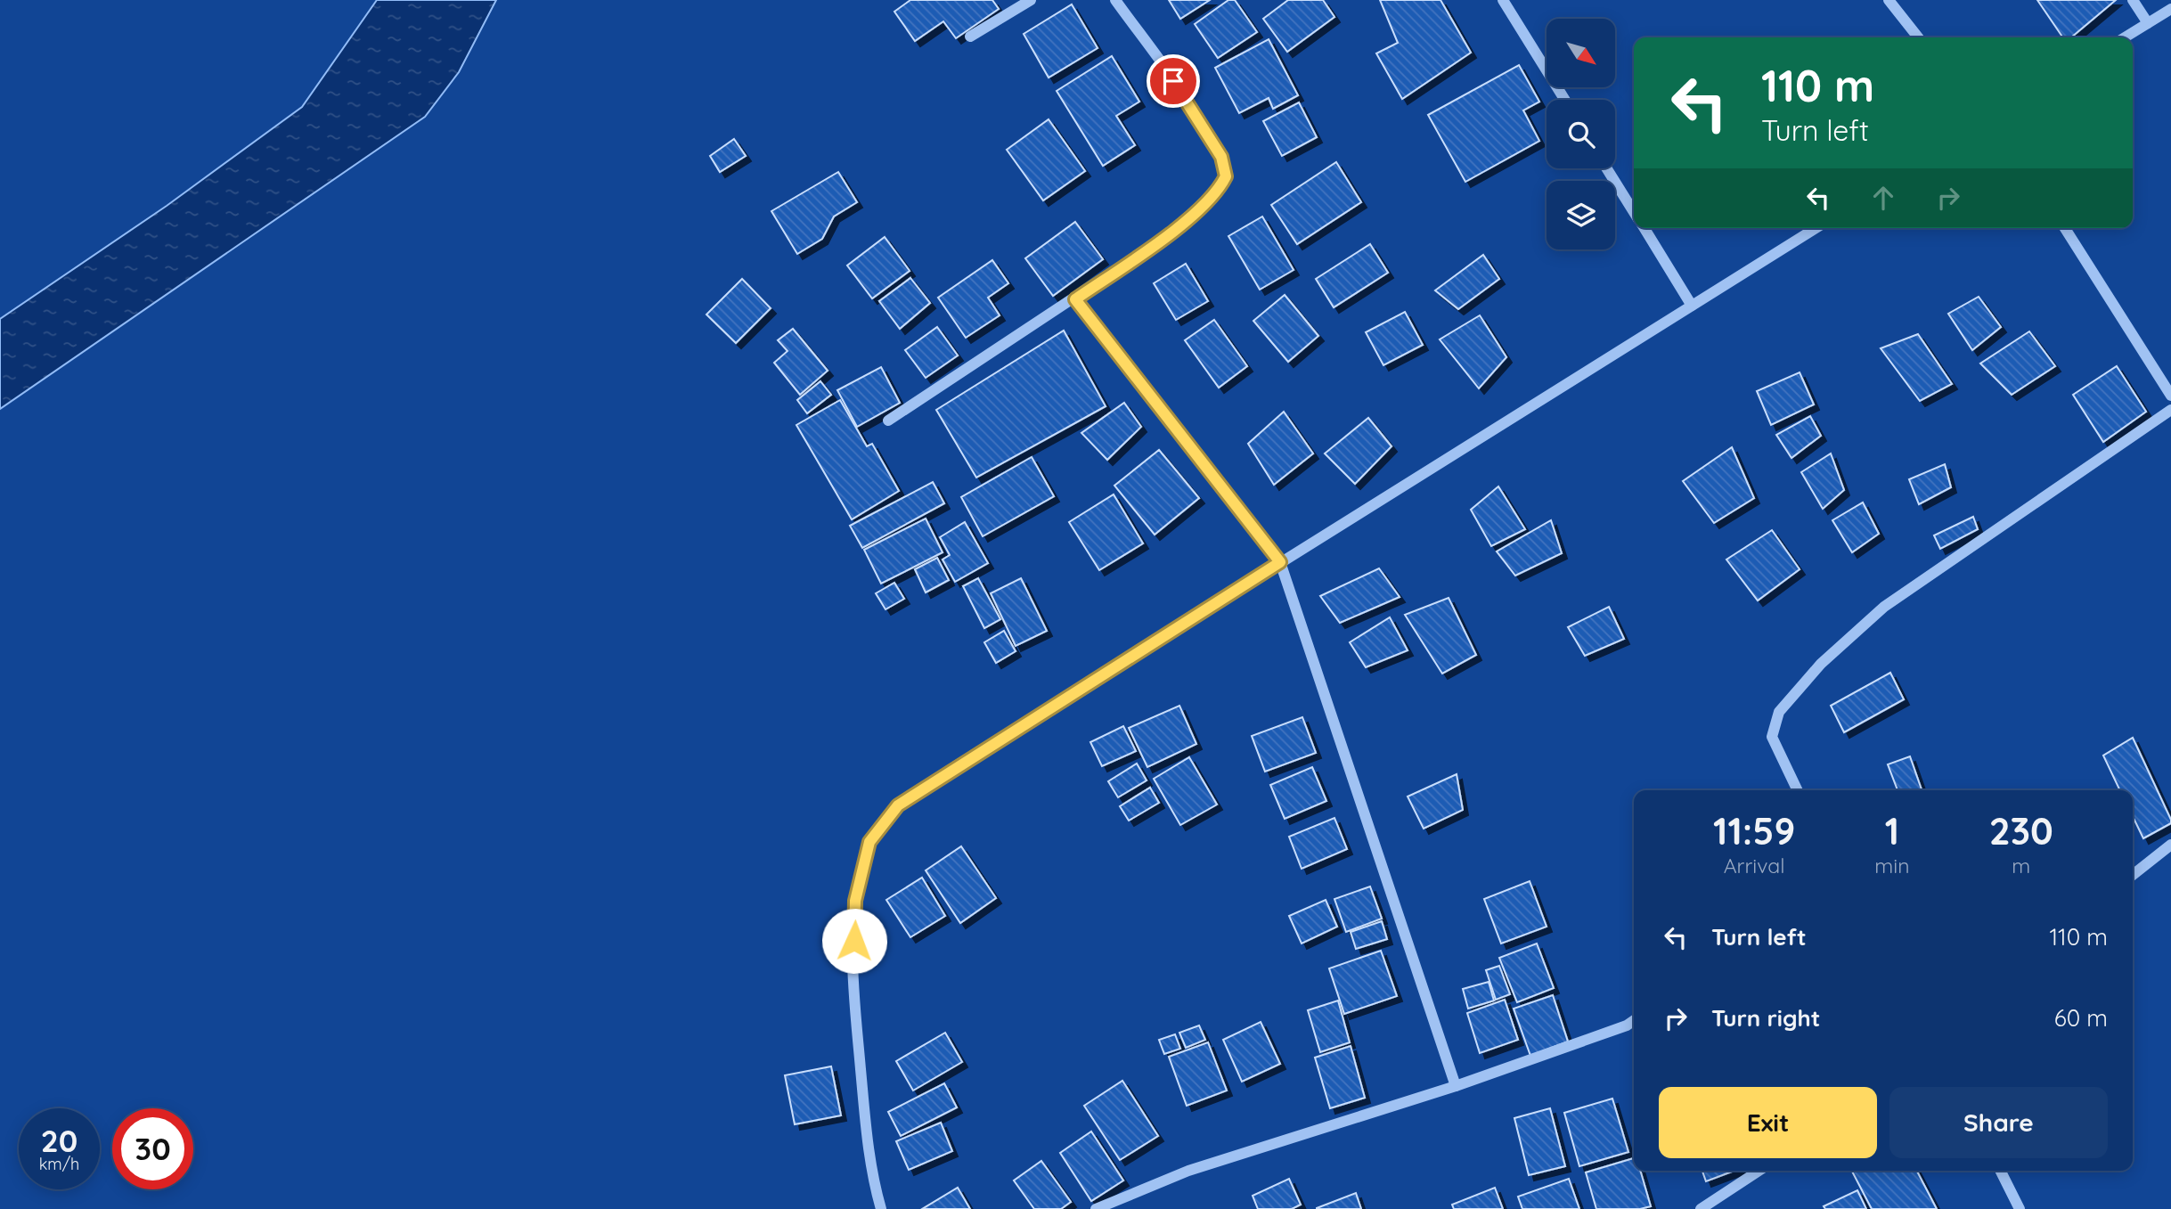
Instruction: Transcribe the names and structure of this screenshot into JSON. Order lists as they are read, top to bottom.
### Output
{
  "north": "bottom right",
  "page": {
    "turn": ["110 m", "Turn left"],
    "eta": [
      "11:59",
      "Arrival",
      "1",
      "min",
      "230",
      "m"
    ],
    "list": [
      {
        "name": "Turn left",
        "value": "110 m"
      },
      {
        "name": "Turn right",
        "value": "60 m"
      }
    ],
    "buttons": ["Exit", "Share"],
    "speed": "20 km/h",
    "limit": "30"
  }
}
